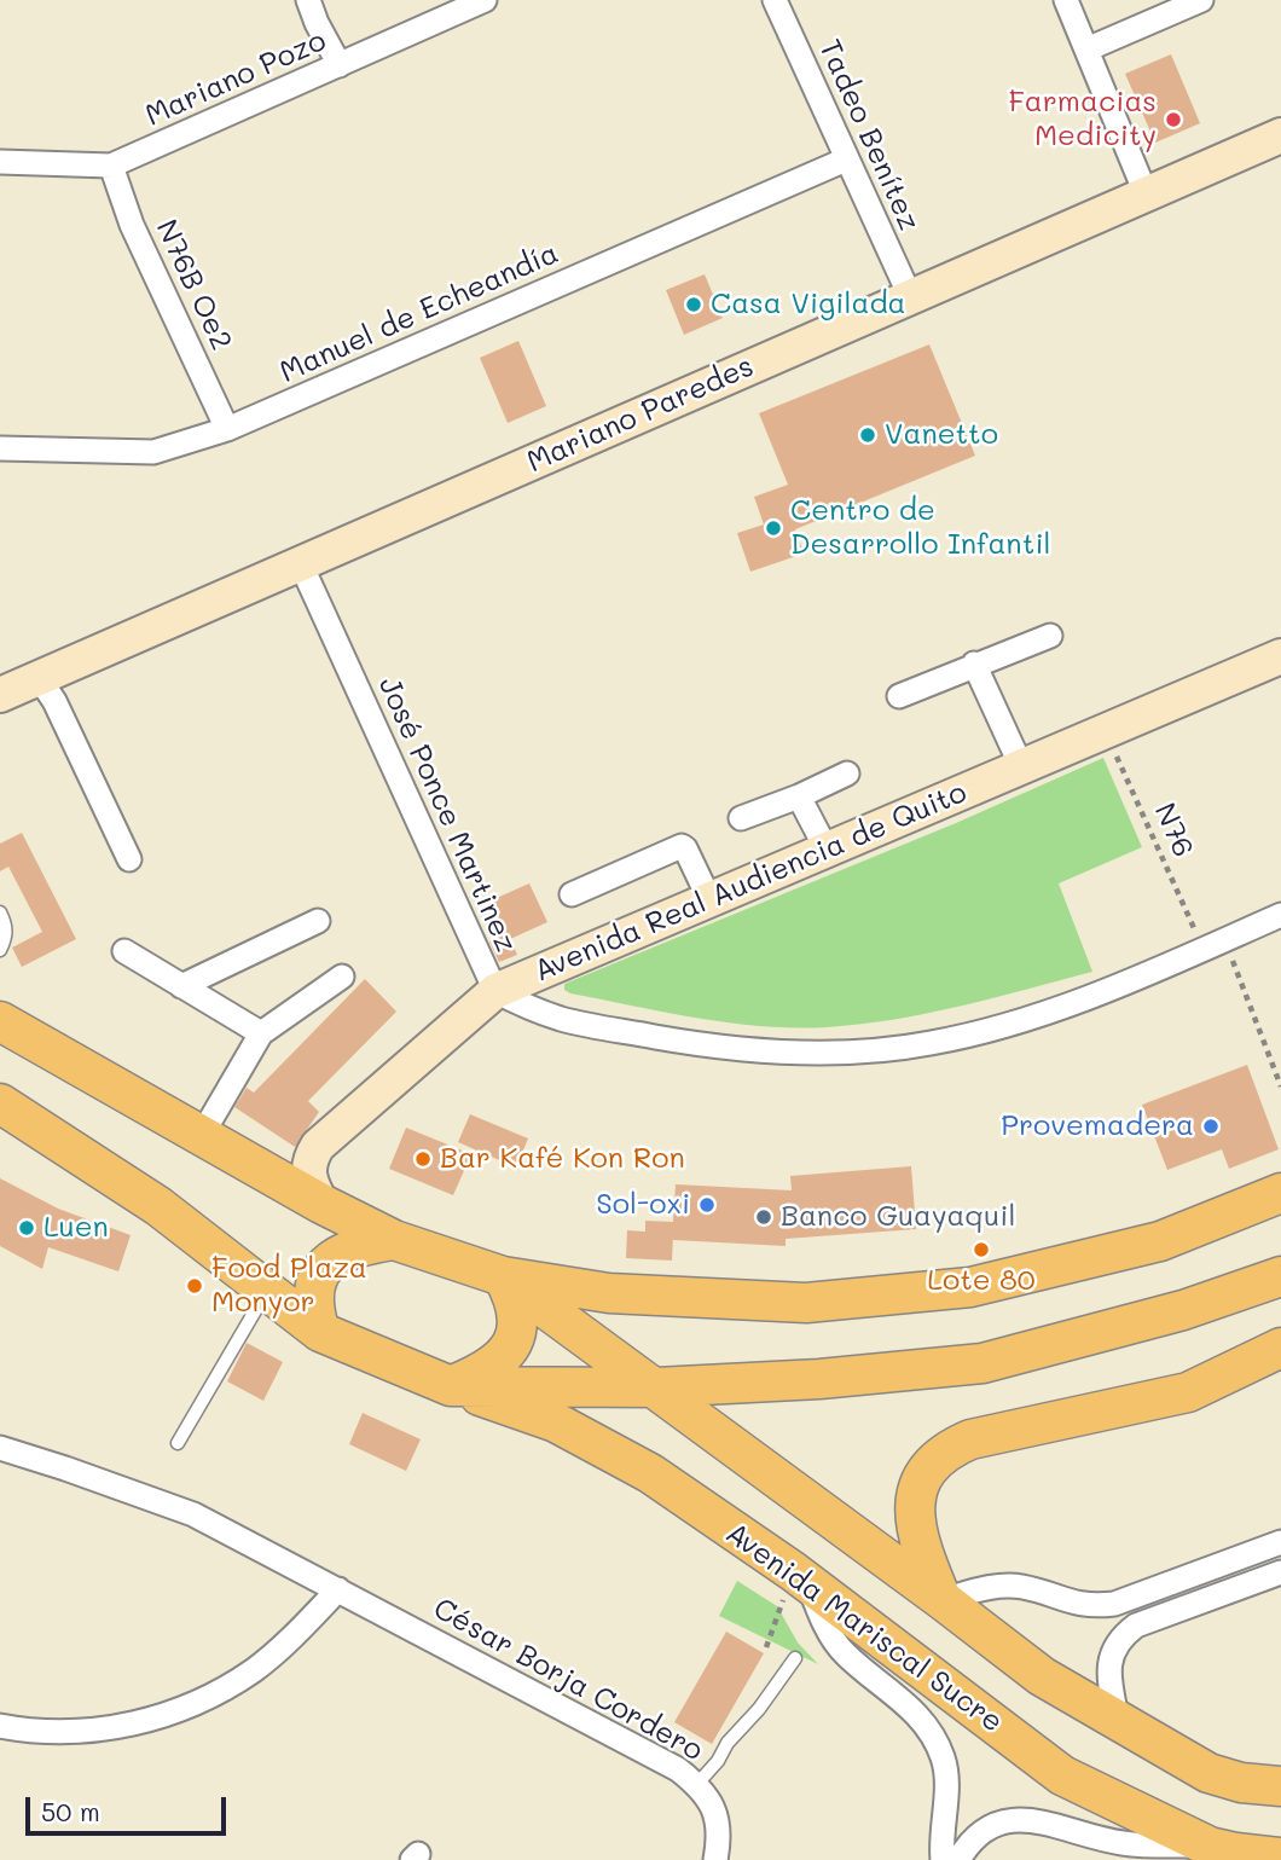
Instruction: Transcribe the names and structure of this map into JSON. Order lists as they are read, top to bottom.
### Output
{
  "streets": {
    "main road": ["Mariano Paredes", "Avenida Real Audiencia de Quito", "Avenida Mariscal Sucre"],
    "street": [
      "Mariano Pozo",
      "Tadeo Benítez",
      "N76B Oe2",
      "Manuel de Echeandía",
      "José Ponce Martinez",
      "César Borja Cordero"
    ],
    "path": ["N76"]
  },
  "crossings": [
    ["Mariano Pozo", "N76B Oe2"],
    ["Tadeo Benítez", "Manuel de Echeandía"],
    ["Tadeo Benítez", "Mariano Paredes"],
    ["N76B Oe2", "Manuel de Echeandía"],
    ["Mariano Paredes", "José Ponce Martinez"],
    ["José Ponce Martinez", "N76"],
    ["José Ponce Martinez", "Avenida Real Audiencia de Quito"],
    ["N76", "Avenida Real Audiencia de Quito"]
  ],
  "places": [
    "Farmacias Medicity",
    "Casa Vigilada",
    "Vanetto",
    "Centro de Desarrollo Infantil",
    "Provemadera",
    "Bar Kafé Kon Ron",
    "Sol-oxi",
    "Banco Guayaquil",
    "Luen",
    "Lote 80",
    "Food Plaza Monyor"
  ],
  "scale_bar": "50 m"
}
